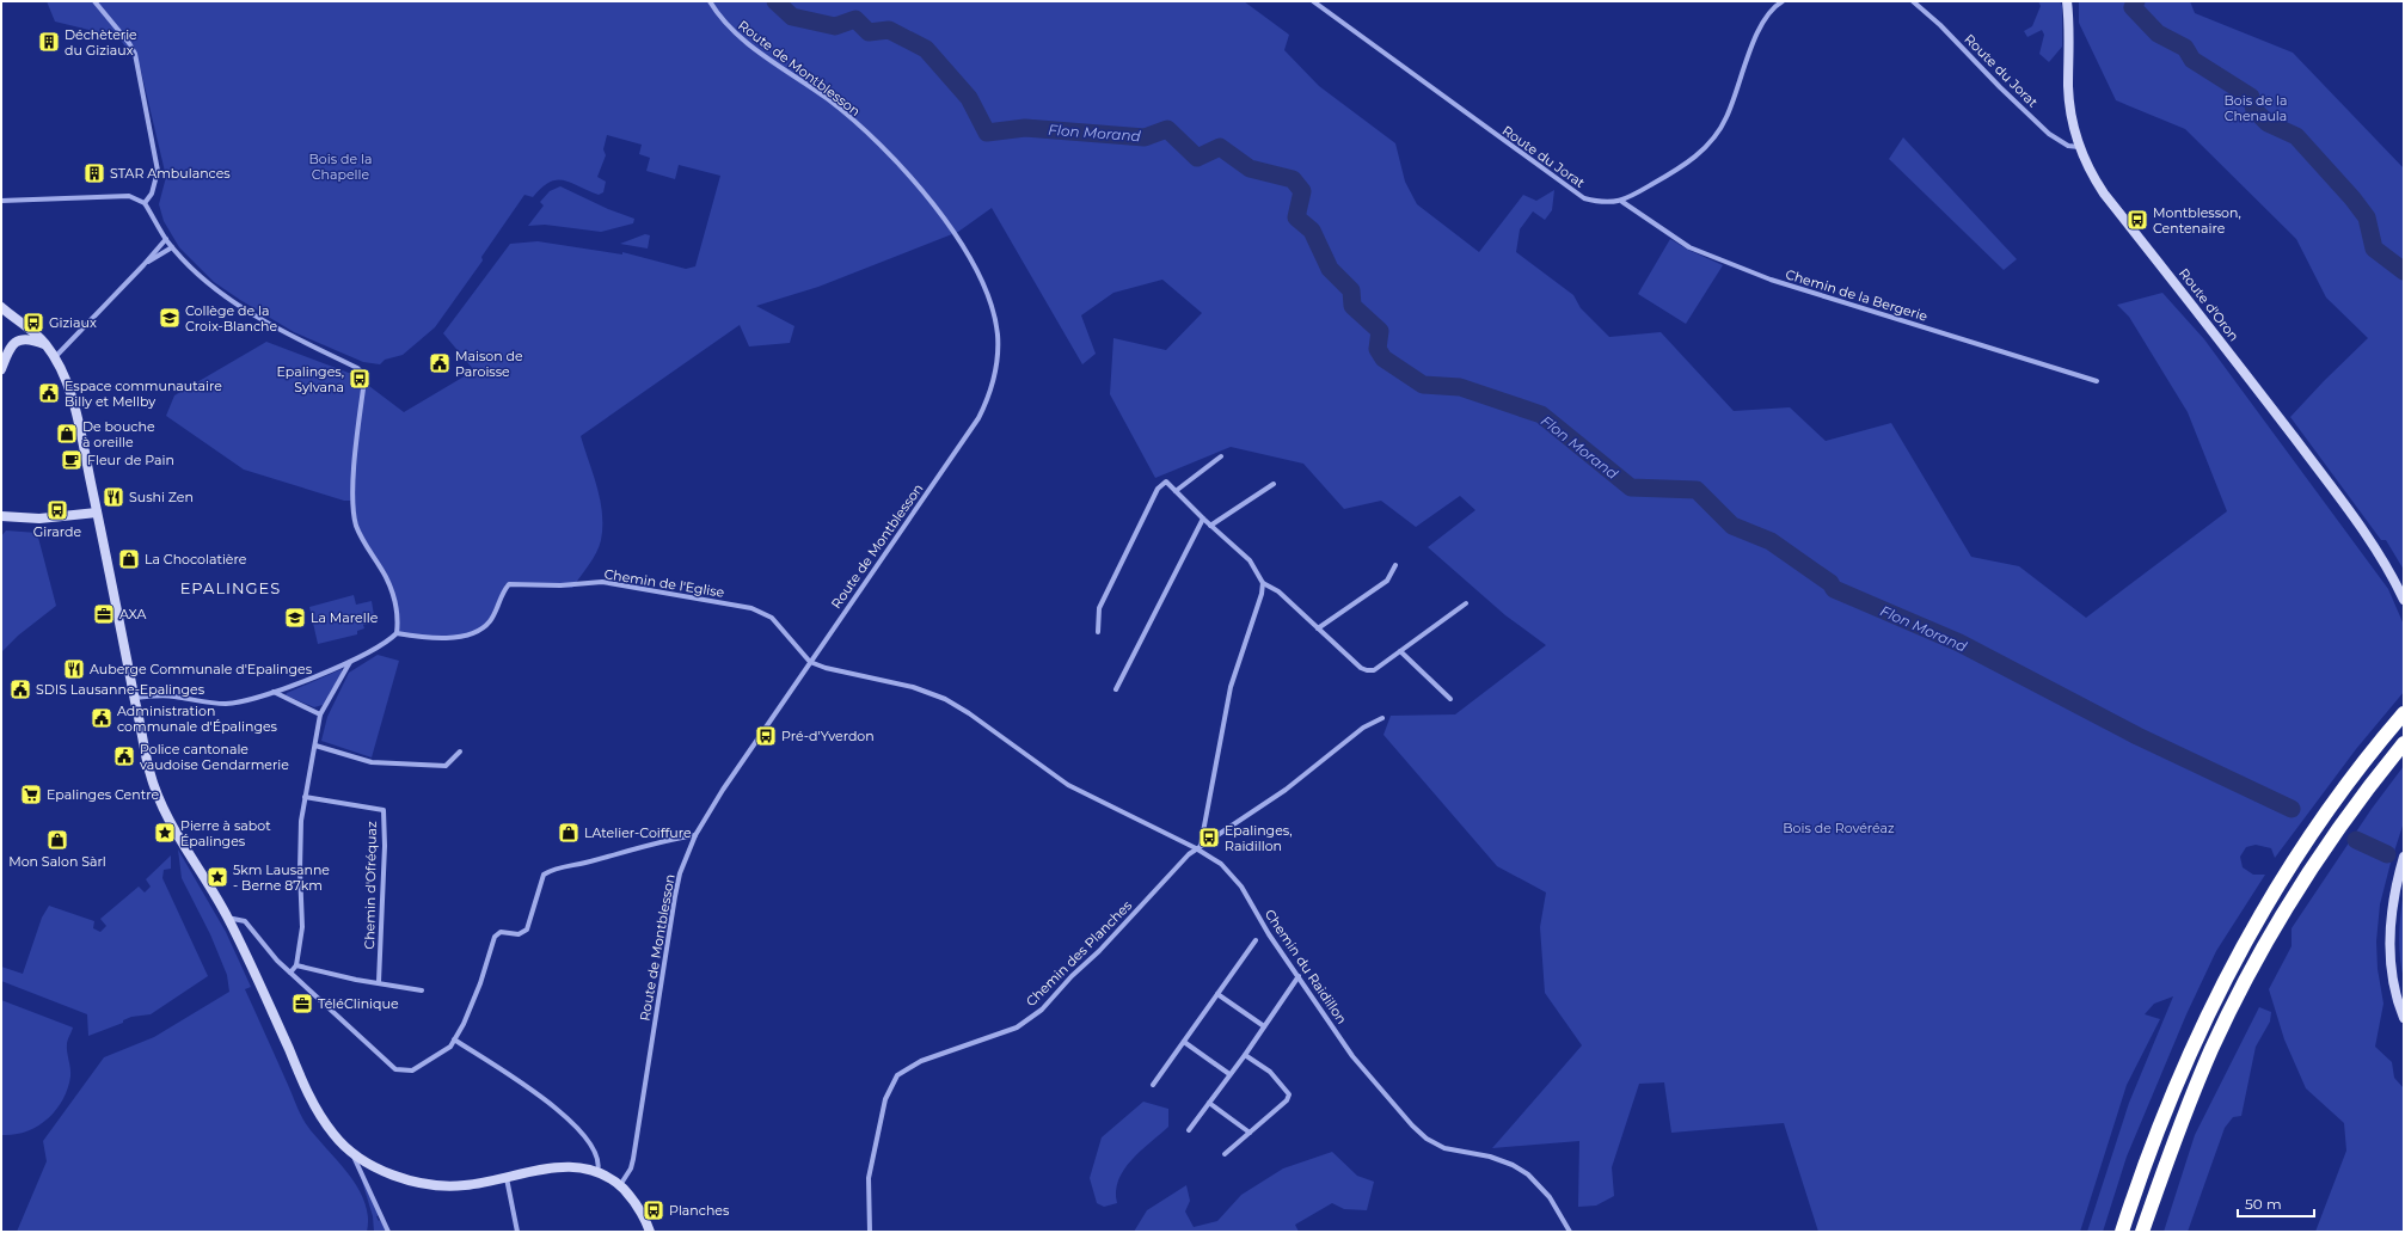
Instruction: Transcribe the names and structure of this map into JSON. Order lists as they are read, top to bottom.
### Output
{
  "streets": {
    "street": [
      "Route de Montblesson",
      "Route du Jorat",
      "Chemin de la Bergerie",
      "Route d'Oron",
      "Chemin de l'Eglise",
      "Chemin d'Ofréquaz",
      "Chemin des Planches",
      "Chemin du Raidillon"
    ]
  },
  "crossings": [
    ["Route de Montblesson", "Chemin de l'Eglise"],
    ["Route de Montblesson", "Chemin du Raidillon"],
    ["Route du Jorat", "Chemin de la Bergerie"],
    ["Route du Jorat", "Route d'Oron"],
    ["Chemin de l'Eglise", "Chemin du Raidillon"],
    ["Chemin des Planches", "Chemin du Raidillon"]
  ],
  "districts": ["EPALINGES"],
  "water": ["Flon Morand"],
  "parks": ["Bois de la Chenaula", "Bois de la Chapelle", "Bois de Rovéréaz"],
  "places": {
    "building": ["Déchèterie du Giziaux", "STAR Ambulances"],
    "bus stop": [
      "Montblesson, Centenaire",
      "Giziaux",
      "Epalinges, Sylvana",
      "Girarde",
      "Pré-d'Yverdon",
      "Epalinges, Raidillon",
      "Planches"
    ],
    "school or university": ["Collège de la Croix-Blanche", "La Marelle"],
    "public building": [
      "Maison de Paroisse",
      "Espace communautaire Billy et Mellby",
      "SDIS Lausanne-Epalinges",
      "Administration communale d'Épalinges",
      "Police cantonale vaudoise Gendarmerie"
    ],
    "shop": [
      "De bouche à oreille",
      "La Chocolatière",
      "LAtelier-Coiffure",
      "Mon Salon Sàrl"
    ],
    "cafe": ["Fleur de Pain"],
    "restaurant": ["Sushi Zen", "Auberge Communale d'Epalinges"],
    "office": ["AXA", "TéléClinique"],
    "supermarket": ["Epalinges Centre"],
    "place": ["Pierre à sabot Épalinges", "5km Lausanne - Berne 87km"]
  },
  "scale_bar": "50 m"
}
